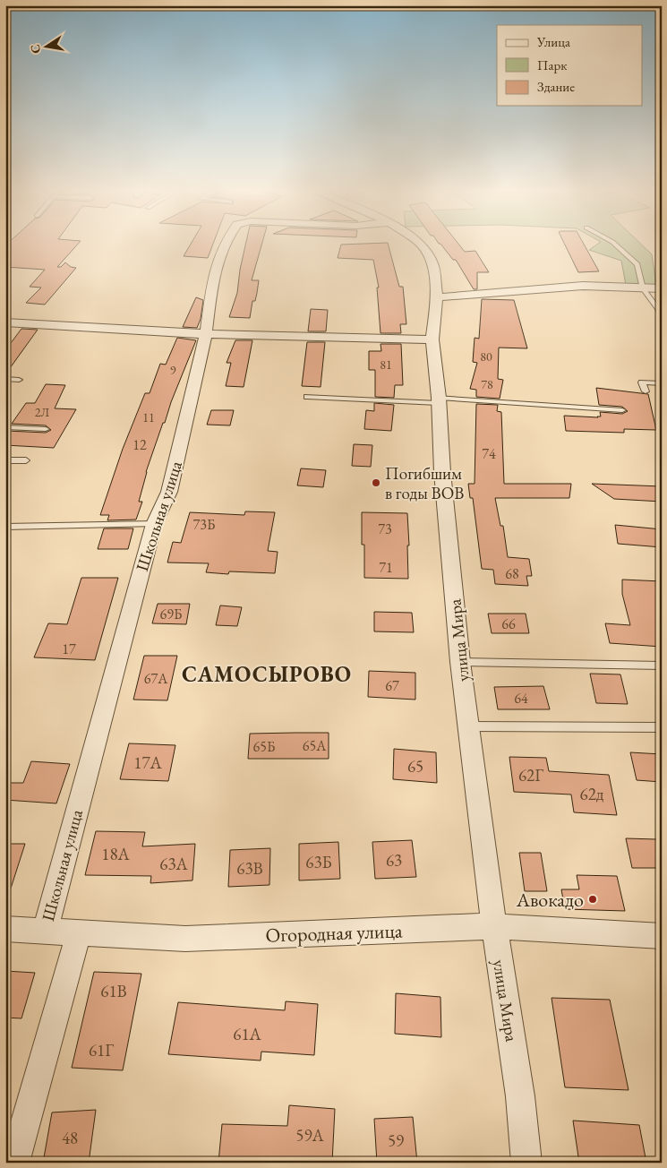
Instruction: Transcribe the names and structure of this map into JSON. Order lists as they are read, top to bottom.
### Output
{
  "streets": {
    "street": ["Школьная улица", "улица Мира", "Огородная улица"]
  },
  "crossings": [
    ["Школьная улица", "Огородная улица"],
    ["улица Мира", "Огородная улица"]
  ],
  "districts": ["САМОСЫРОВО"],
  "places": ["Погибшим в годы ВОВ", "Авокадо"],
  "house_numbers": [
    "80",
    "81",
    "9",
    "78",
    "2Л",
    "11",
    "12",
    "74",
    "73Б",
    "73",
    "71",
    "68",
    "69Б",
    "66",
    "17",
    "67А",
    "67",
    "64",
    "65А",
    "65Б",
    "17А",
    "65",
    "62Г",
    "62д",
    "18А",
    "63",
    "63Б",
    "63А",
    "63В",
    "61В",
    "61А",
    "61Г",
    "59А",
    "48",
    "59"
  ],
  "legend": ["Улица", "Парк", "Здание"],
  "north": "left"
}
